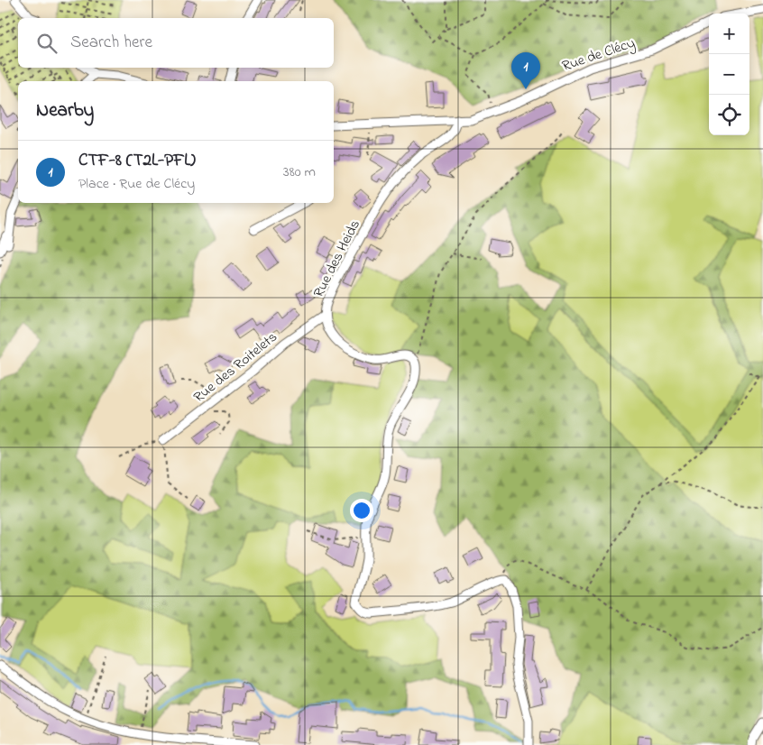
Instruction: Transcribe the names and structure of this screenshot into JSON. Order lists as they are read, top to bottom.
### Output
{
  "streets": {
    "street": ["Rue de Clécy", "Rue des Heids", "Rue des Roitelets"]
  },
  "crossings": [
    ["Rue de Clécy", "Rue des Heids"],
    ["Rue des Heids", "Rue des Roitelets"]
  ],
  "page": {
    "map_buttons": ["+", "−"],
    "search": "Search here",
    "pins": "1",
    "heading": "Nearby",
    "list": [
      {
        "mark": "1",
        "name": "CTF-8 (T2L-PFL)",
        "note": "Place · Rue de Clécy",
        "value": "380 m"
      }
    ]
  }
}
